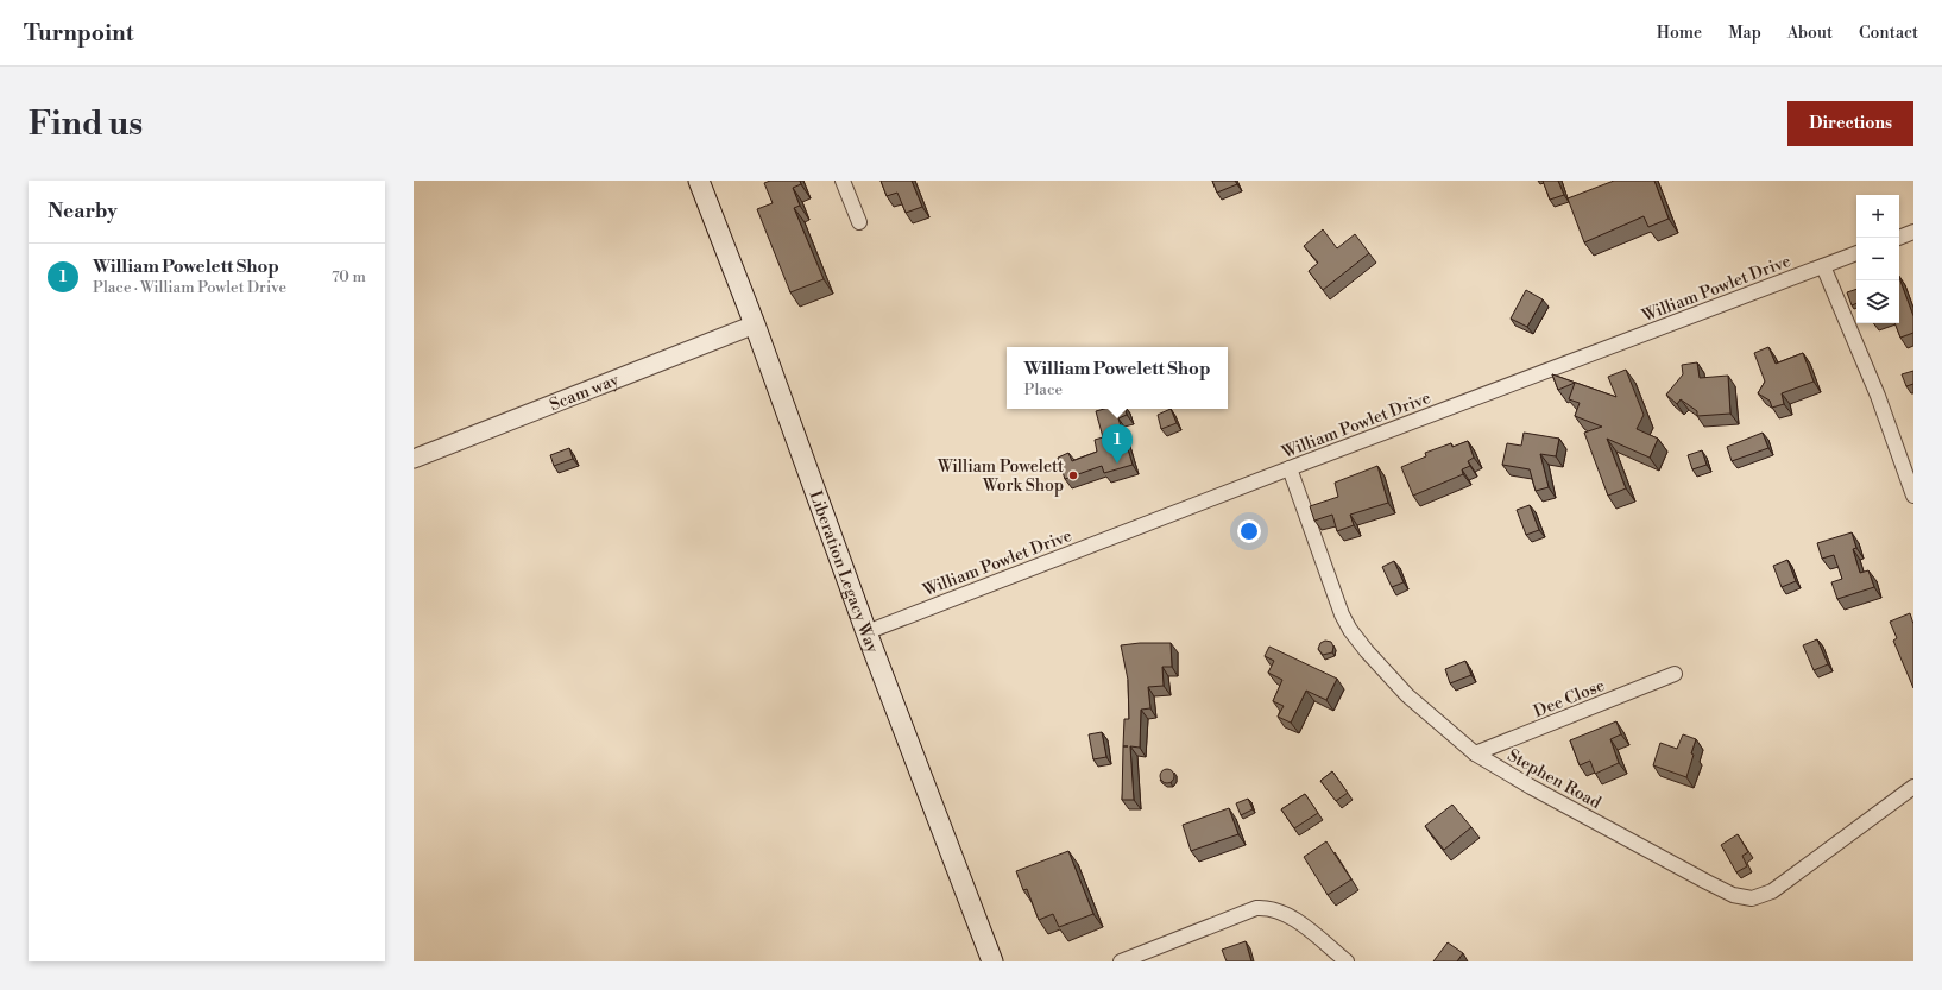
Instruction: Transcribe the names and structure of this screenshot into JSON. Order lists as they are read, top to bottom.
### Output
{
  "streets": {
    "main road": ["Liberation Legacy Way"],
    "street": [
      "William Powlet Drive",
      "Scam way",
      "Dee Close",
      "Stephen Road"
    ]
  },
  "crossings": [
    ["William Powlet Drive", "Liberation Legacy Way"],
    ["William Powlet Drive", "Stephen Road"],
    ["Scam way", "Liberation Legacy Way"],
    ["Dee Close", "Stephen Road"]
  ],
  "places": ["William Powelett Work Shop"],
  "page": {
    "header": "Turnpoint",
    "nav": [
      "Home",
      "Map",
      "About",
      "Contact"
    ],
    "buttons": "Directions",
    "title": "Find us",
    "heading": "Nearby",
    "map_buttons": ["+", "−"],
    "list": [
      {
        "mark": "1",
        "name": "William Powelett Shop",
        "note": "Place · William Powlet Drive",
        "value": "70 m"
      }
    ],
    "popup": ["William Powelett Shop", "Place"],
    "pins": "1"
  }
}
